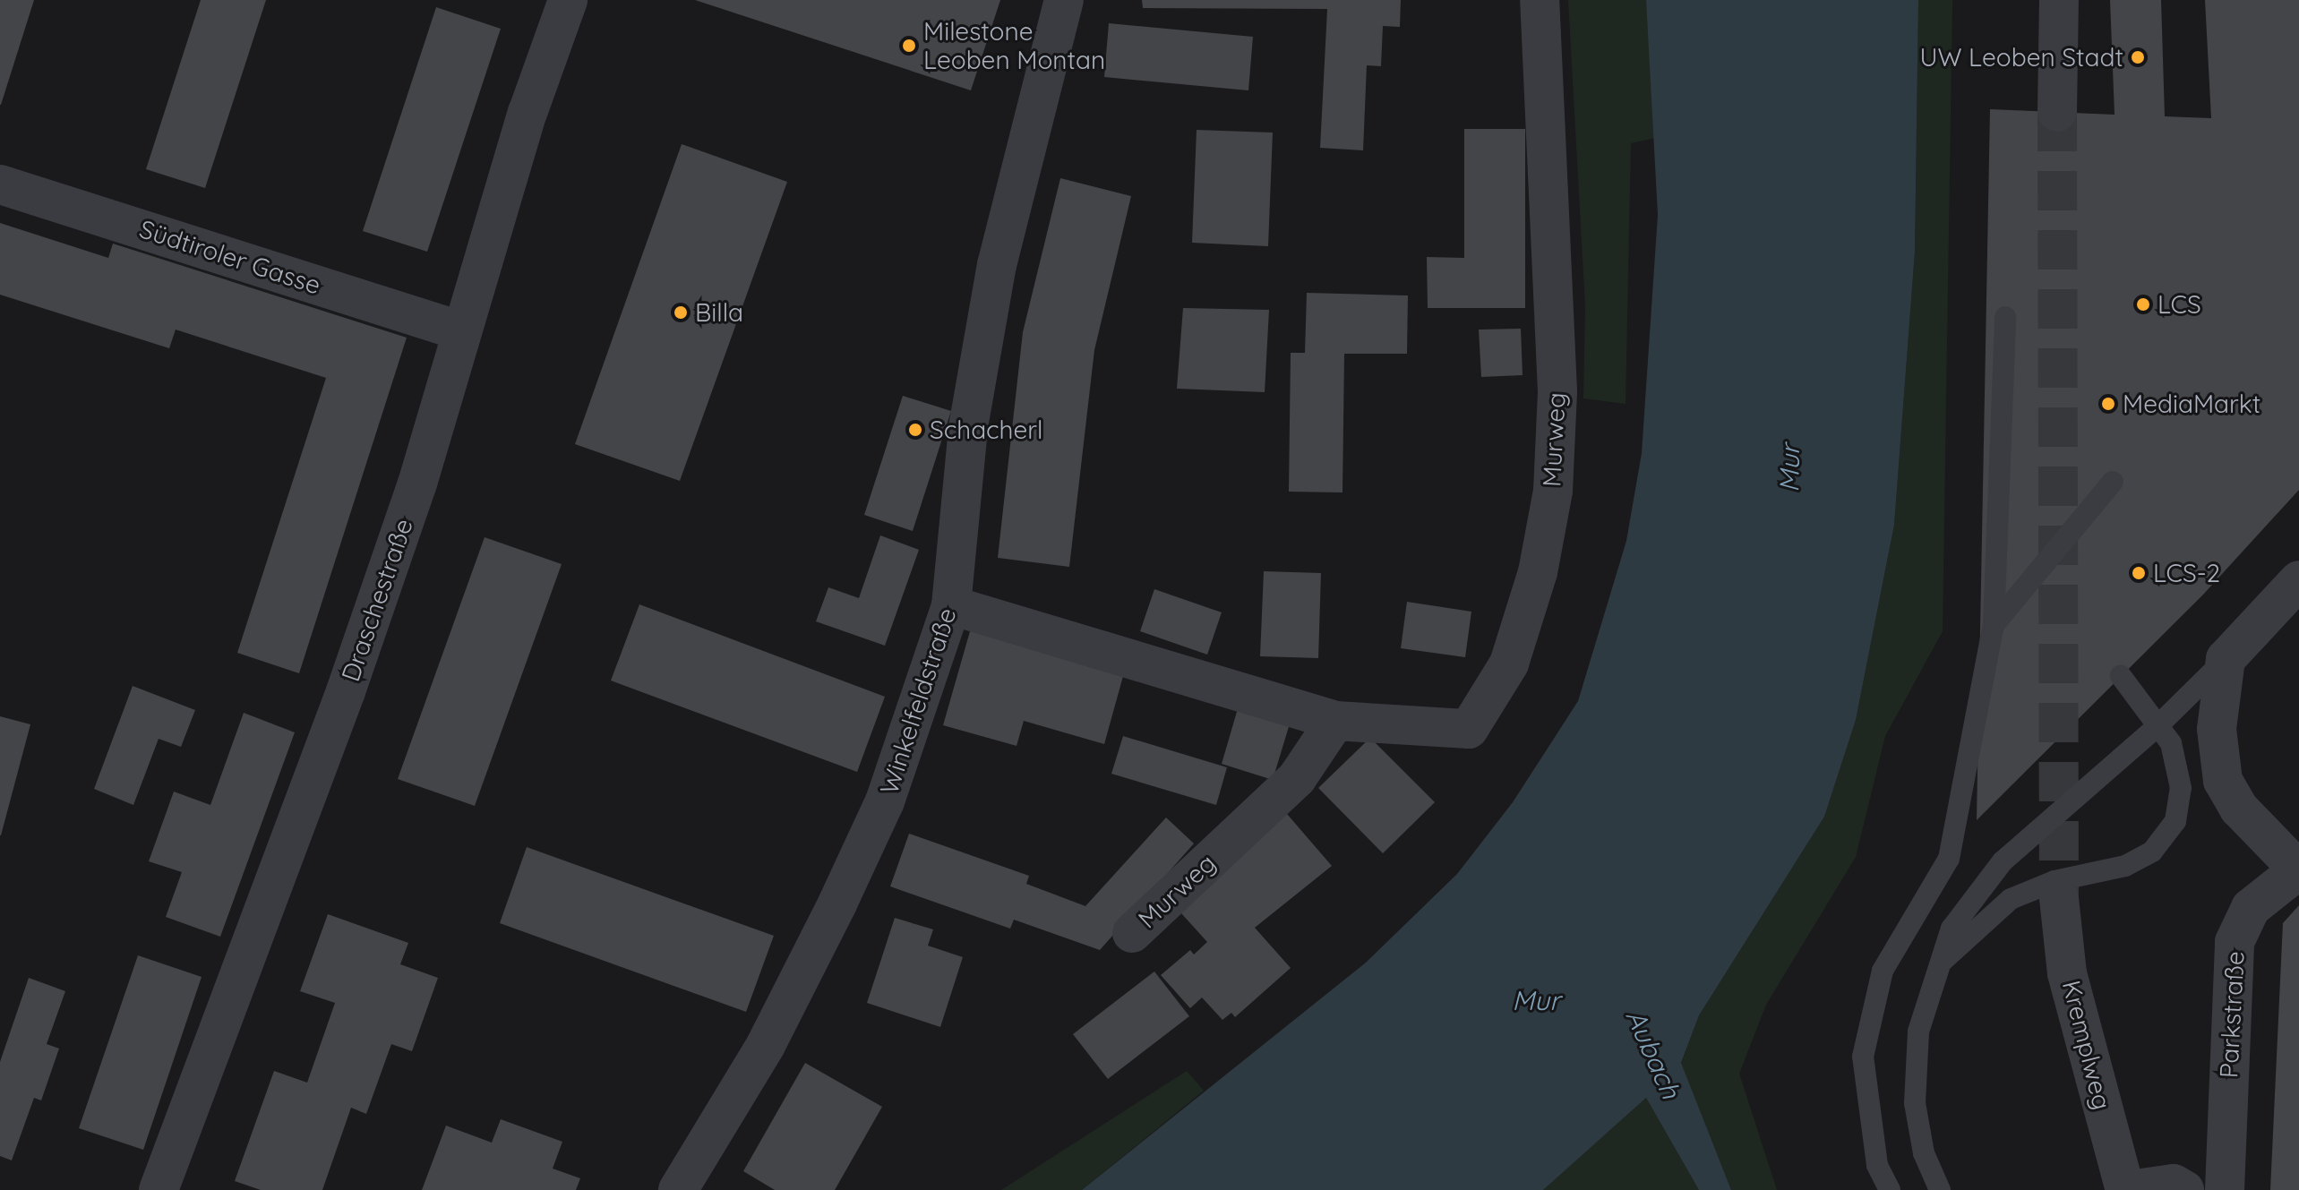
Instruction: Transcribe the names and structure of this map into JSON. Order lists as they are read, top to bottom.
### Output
{
  "streets": {
    "street": [
      "Südtiroler Gasse",
      "Murweg",
      "Draschestraße",
      "Winkelfeldstraße",
      "Parkstraße",
      "Kremplweg"
    ]
  },
  "crossings": [
    ["Südtiroler Gasse", "Draschestraße"],
    ["Murweg", "Winkelfeldstraße"]
  ],
  "water": ["Mur", "Aubach"],
  "places": [
    "Milestone Leoben Montan",
    "UW Leoben Stadt",
    "LCS",
    "Billa",
    "MediaMarkt",
    "Schacherl",
    "LCS-2"
  ]
}
